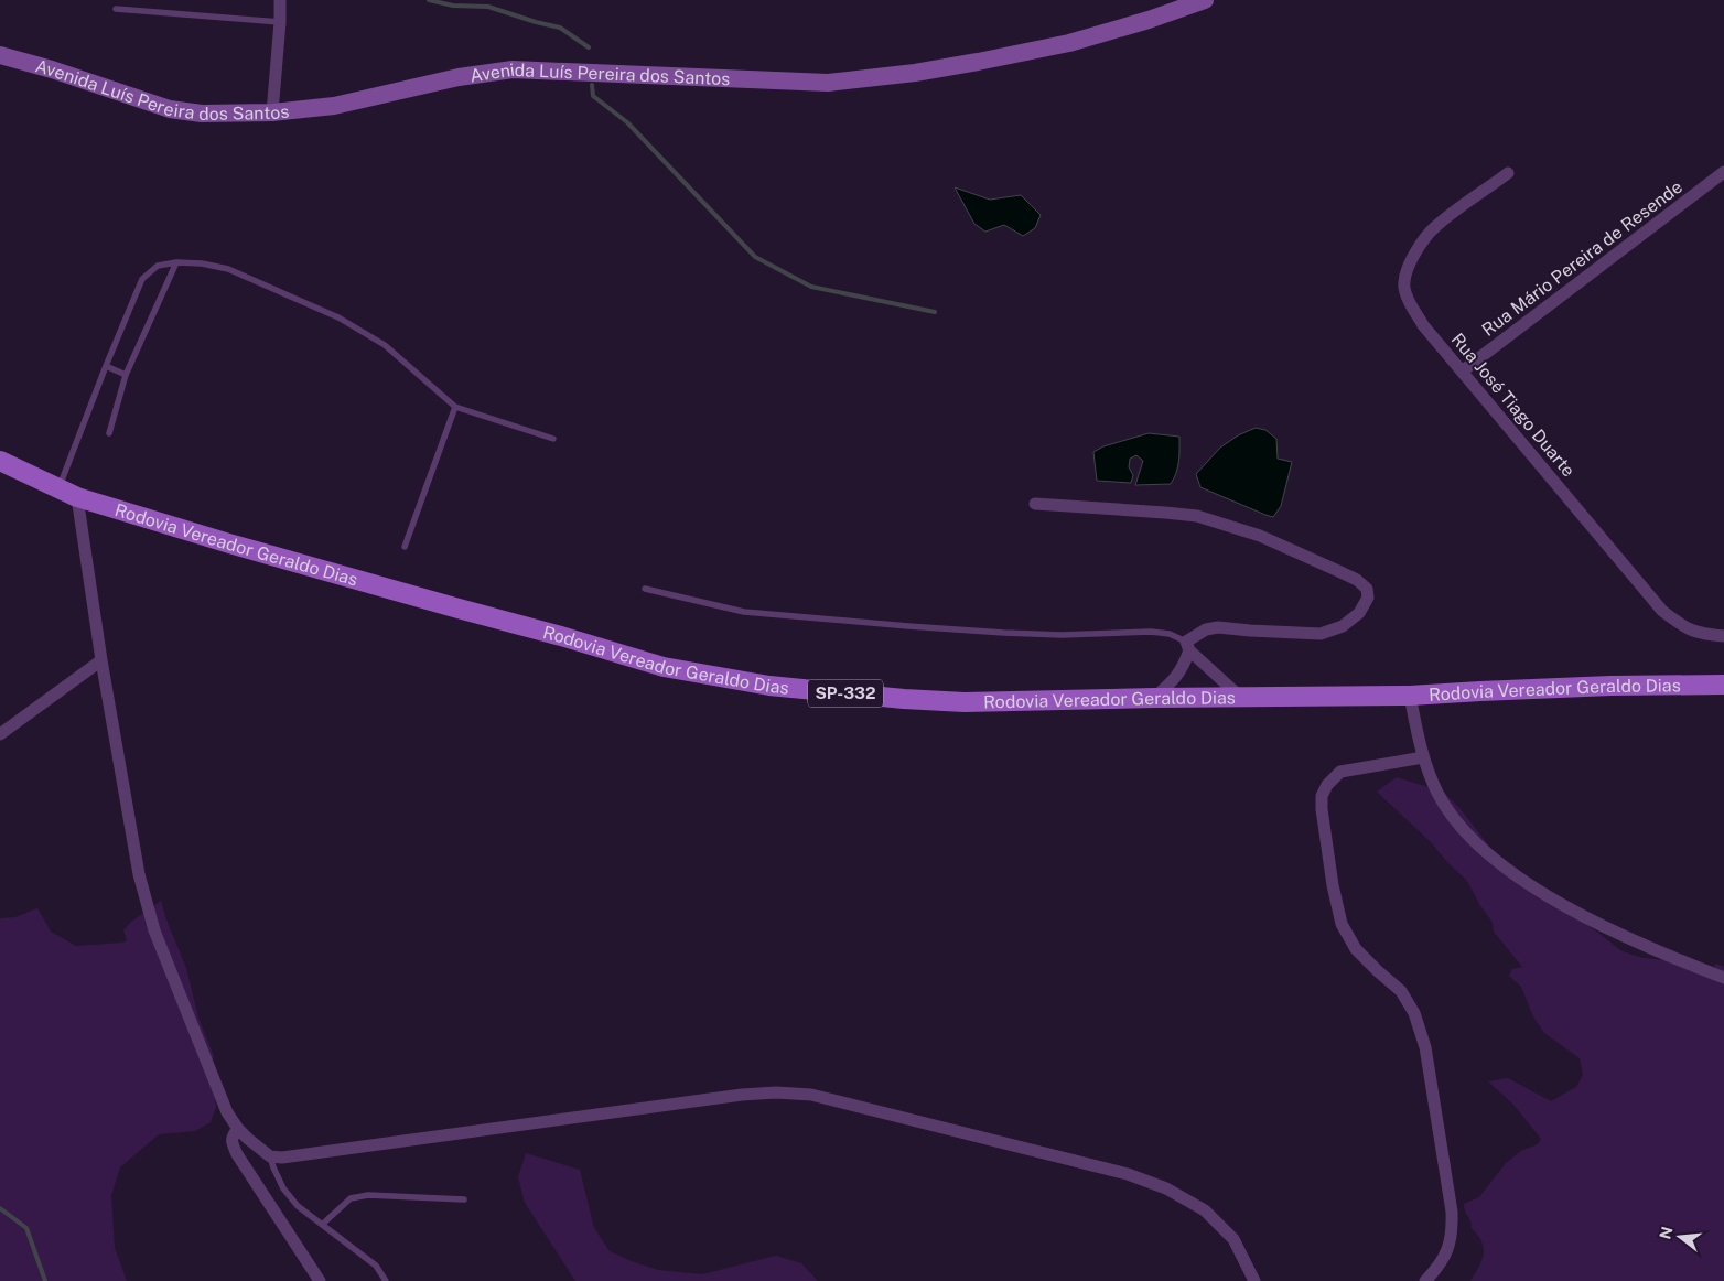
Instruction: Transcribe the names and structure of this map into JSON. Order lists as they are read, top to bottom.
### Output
{
  "streets": {
    "main road": ["Rodovia Vereador Geraldo Dias", "SP-332"],
    "street": ["Avenida Luís Pereira dos Santos", "Rua Mário Pereira de Resende", "Rua José Tiago Duarte"]
  },
  "crossings": [
    ["Rua Mário Pereira de Resende", "Rua José Tiago Duarte"]
  ],
  "north": "left"
}
